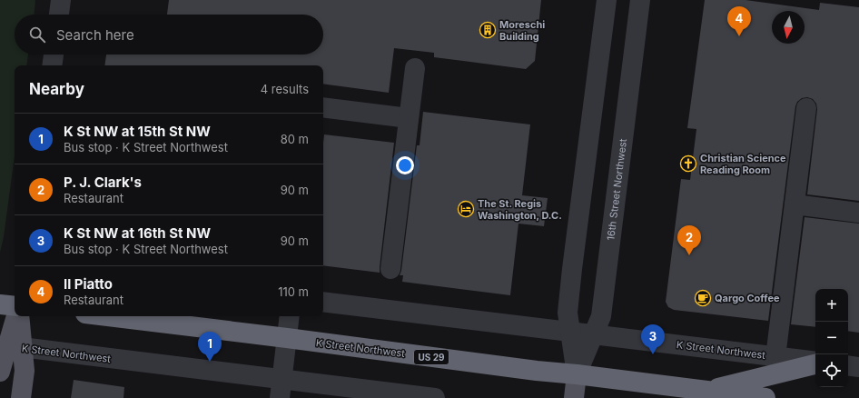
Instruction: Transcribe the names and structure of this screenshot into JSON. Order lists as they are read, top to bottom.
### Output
{
  "streets": {
    "highway": ["K Street Northwest", "US 29"],
    "main road": ["16th Street Northwest"]
  },
  "crossings": [
    ["16th Street Northwest", "K Street Northwest"]
  ],
  "places": {
    "building": ["Moreschi Building"],
    "church": ["Christian Science Reading Room"],
    "hotel": ["The St. Regis Washington, D.C."],
    "cafe": ["Qargo Coffee"]
  },
  "north": "bottom",
  "page": {
    "pins": [
      "4",
      "2",
      "3",
      "1"
    ],
    "search": "Search here",
    "heading": ["Nearby", "4 results"],
    "list": [
      {
        "mark": "1",
        "name": "K St NW at 15th St NW",
        "note": "Bus stop · K Street Northwest",
        "value": "80 m"
      },
      {
        "mark": "2",
        "name": "P. J. Clark's",
        "note": "Restaurant",
        "value": "90 m"
      },
      {
        "mark": "3",
        "name": "K St NW at 16th St NW",
        "note": "Bus stop · K Street Northwest",
        "value": "90 m"
      },
      {
        "mark": "4",
        "name": "Il Piatto",
        "note": "Restaurant",
        "value": "110 m"
      }
    ],
    "map_buttons": ["+", "−"]
  }
}
